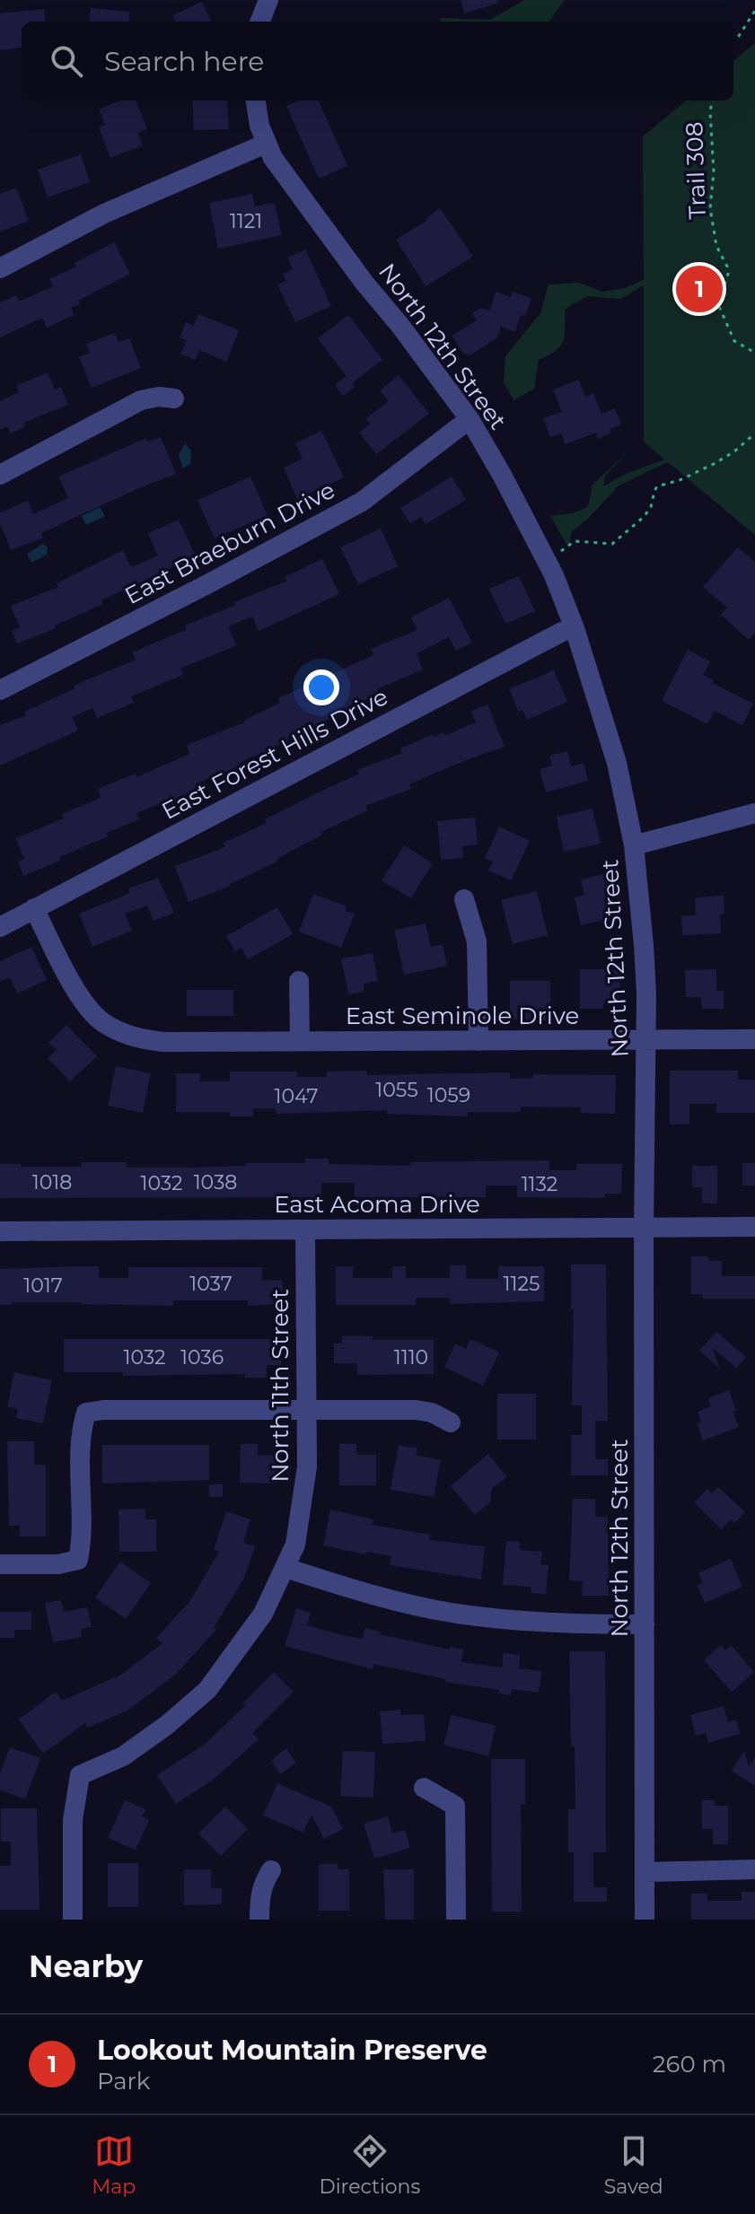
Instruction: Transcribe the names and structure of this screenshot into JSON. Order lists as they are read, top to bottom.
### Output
{
  "streets": {
    "street": [
      "North 12th Street",
      "East Braeburn Drive",
      "East Forest Hills Drive",
      "East Seminole Drive",
      "East Acoma Drive",
      "North 11th Street"
    ],
    "path": ["Trail 308"]
  },
  "crossings": [
    ["North 12th Street", "East Braeburn Drive"],
    ["North 12th Street", "East Forest Hills Drive"],
    ["North 12th Street", "East Seminole Drive"],
    ["North 12th Street", "East Acoma Drive"],
    ["East Forest Hills Drive", "East Seminole Drive"],
    ["East Acoma Drive", "North 11th Street"]
  ],
  "house_numbers": [
    "1121",
    "1055",
    "1059",
    "1047",
    "1018",
    "1038",
    "1032",
    "1132",
    "1037",
    "1125",
    "1017",
    "1032",
    "1036",
    "1110"
  ],
  "page": {
    "search": "Search here",
    "pins": "1",
    "heading": "Nearby",
    "list": [
      {
        "mark": "1",
        "name": "Lookout Mountain Preserve",
        "note": "Park",
        "value": "260 m"
      }
    ],
    "nav": ["Map", "Directions", "Saved"]
  }
}
